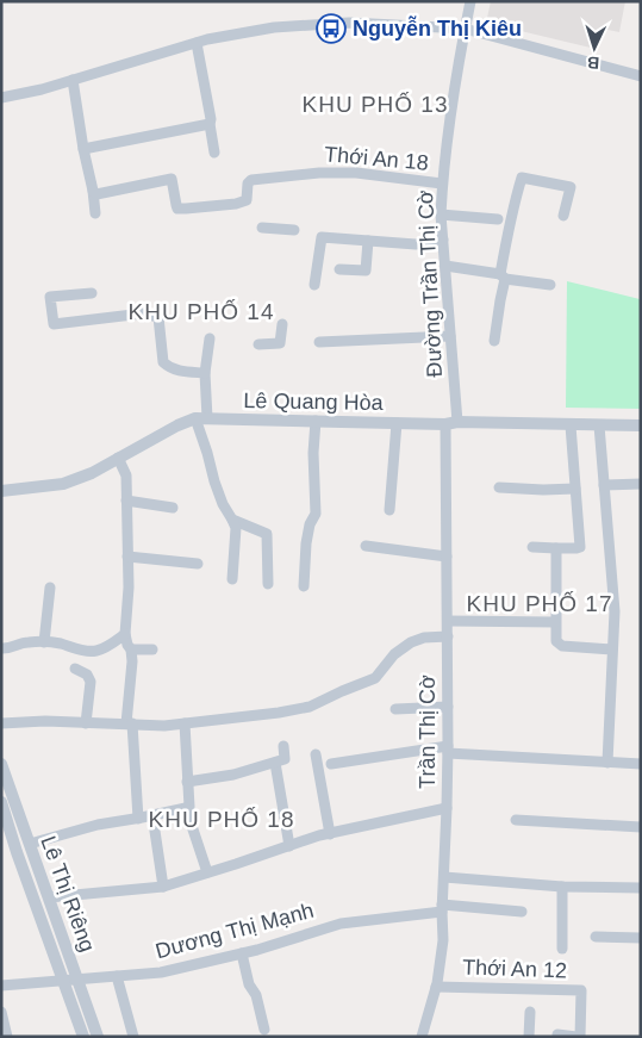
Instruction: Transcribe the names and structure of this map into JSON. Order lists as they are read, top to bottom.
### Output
{
  "streets": {
    "street": [
      "Thới An 18",
      "Đường Trần Thị Cờ",
      "Lê Quang Hòa",
      "Trần Thị Cờ",
      "Lê Thị Riêng",
      "Dương Thị Mạnh",
      "Thới An 12"
    ]
  },
  "crossings": [
    ["Thới An 18", "Đường Trần Thị Cờ"],
    ["Đường Trần Thị Cờ", "Lê Quang Hòa"],
    ["Đường Trần Thị Cờ", "Trần Thị Cờ"],
    ["Lê Quang Hòa", "Trần Thị Cờ"],
    ["Trần Thị Cờ", "Dương Thị Mạnh"],
    ["Trần Thị Cờ", "Thới An 12"],
    ["Lê Thị Riêng", "Dương Thị Mạnh"]
  ],
  "districts": [
    "KHU PHỐ 13",
    "KHU PHỐ 14",
    "KHU PHỐ 17",
    "KHU PHỐ 18"
  ],
  "places": {
    "bus stop": ["Nguyễn Thị Kiêu"]
  },
  "north": "bottom"
}
